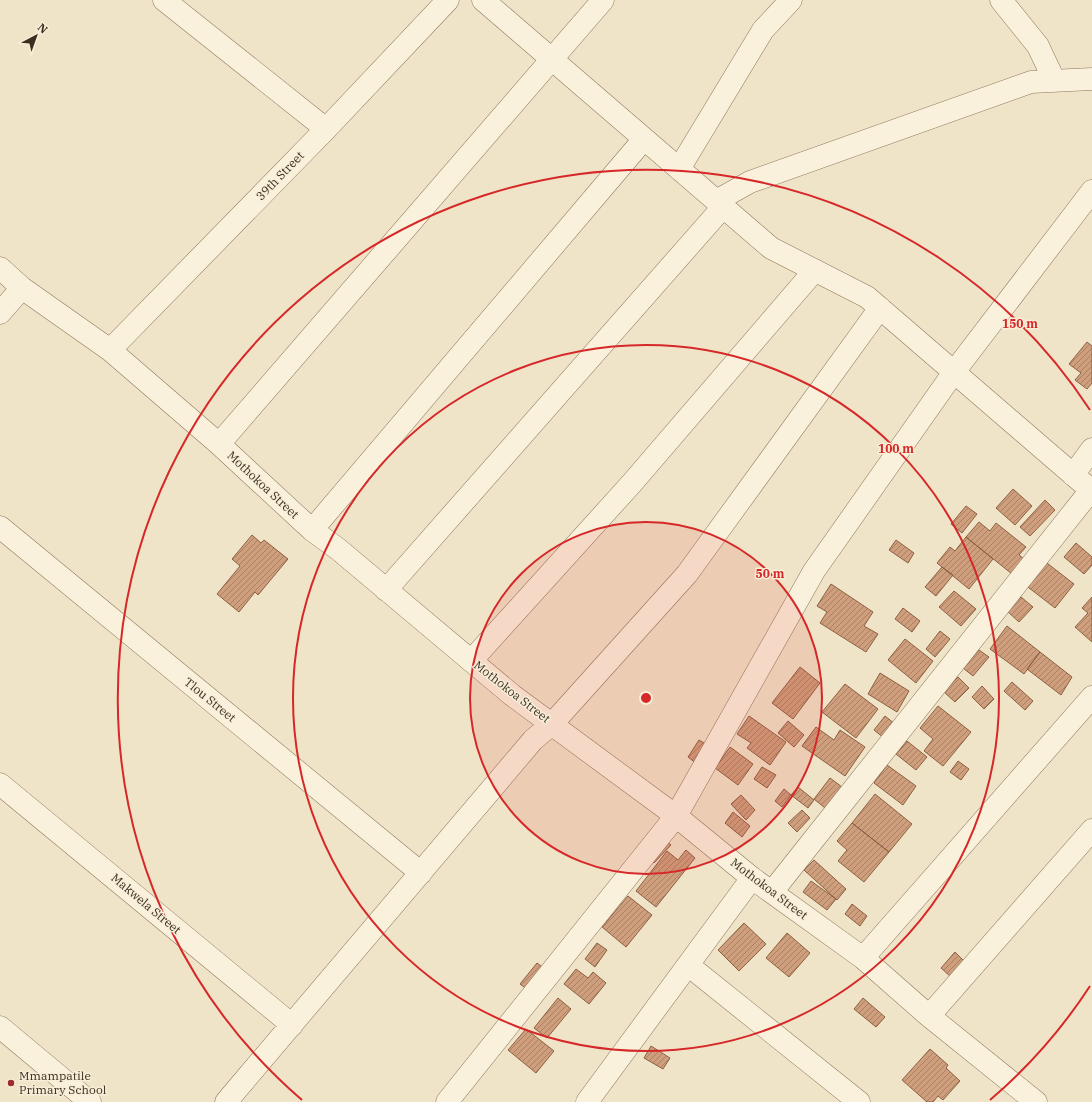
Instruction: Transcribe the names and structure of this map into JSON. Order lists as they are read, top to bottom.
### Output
{
  "streets": {
    "street": [
      "39th Street",
      "Mothokoa Street",
      "Tlou Street",
      "Makwela Street"
    ]
  },
  "crossings": [
    ["39th Street", "Mothokoa Street"]
  ],
  "places": ["Mmampatile Primary School"],
  "north": "top right",
  "rings": ["150 m", "100 m", "50 m"]
}
